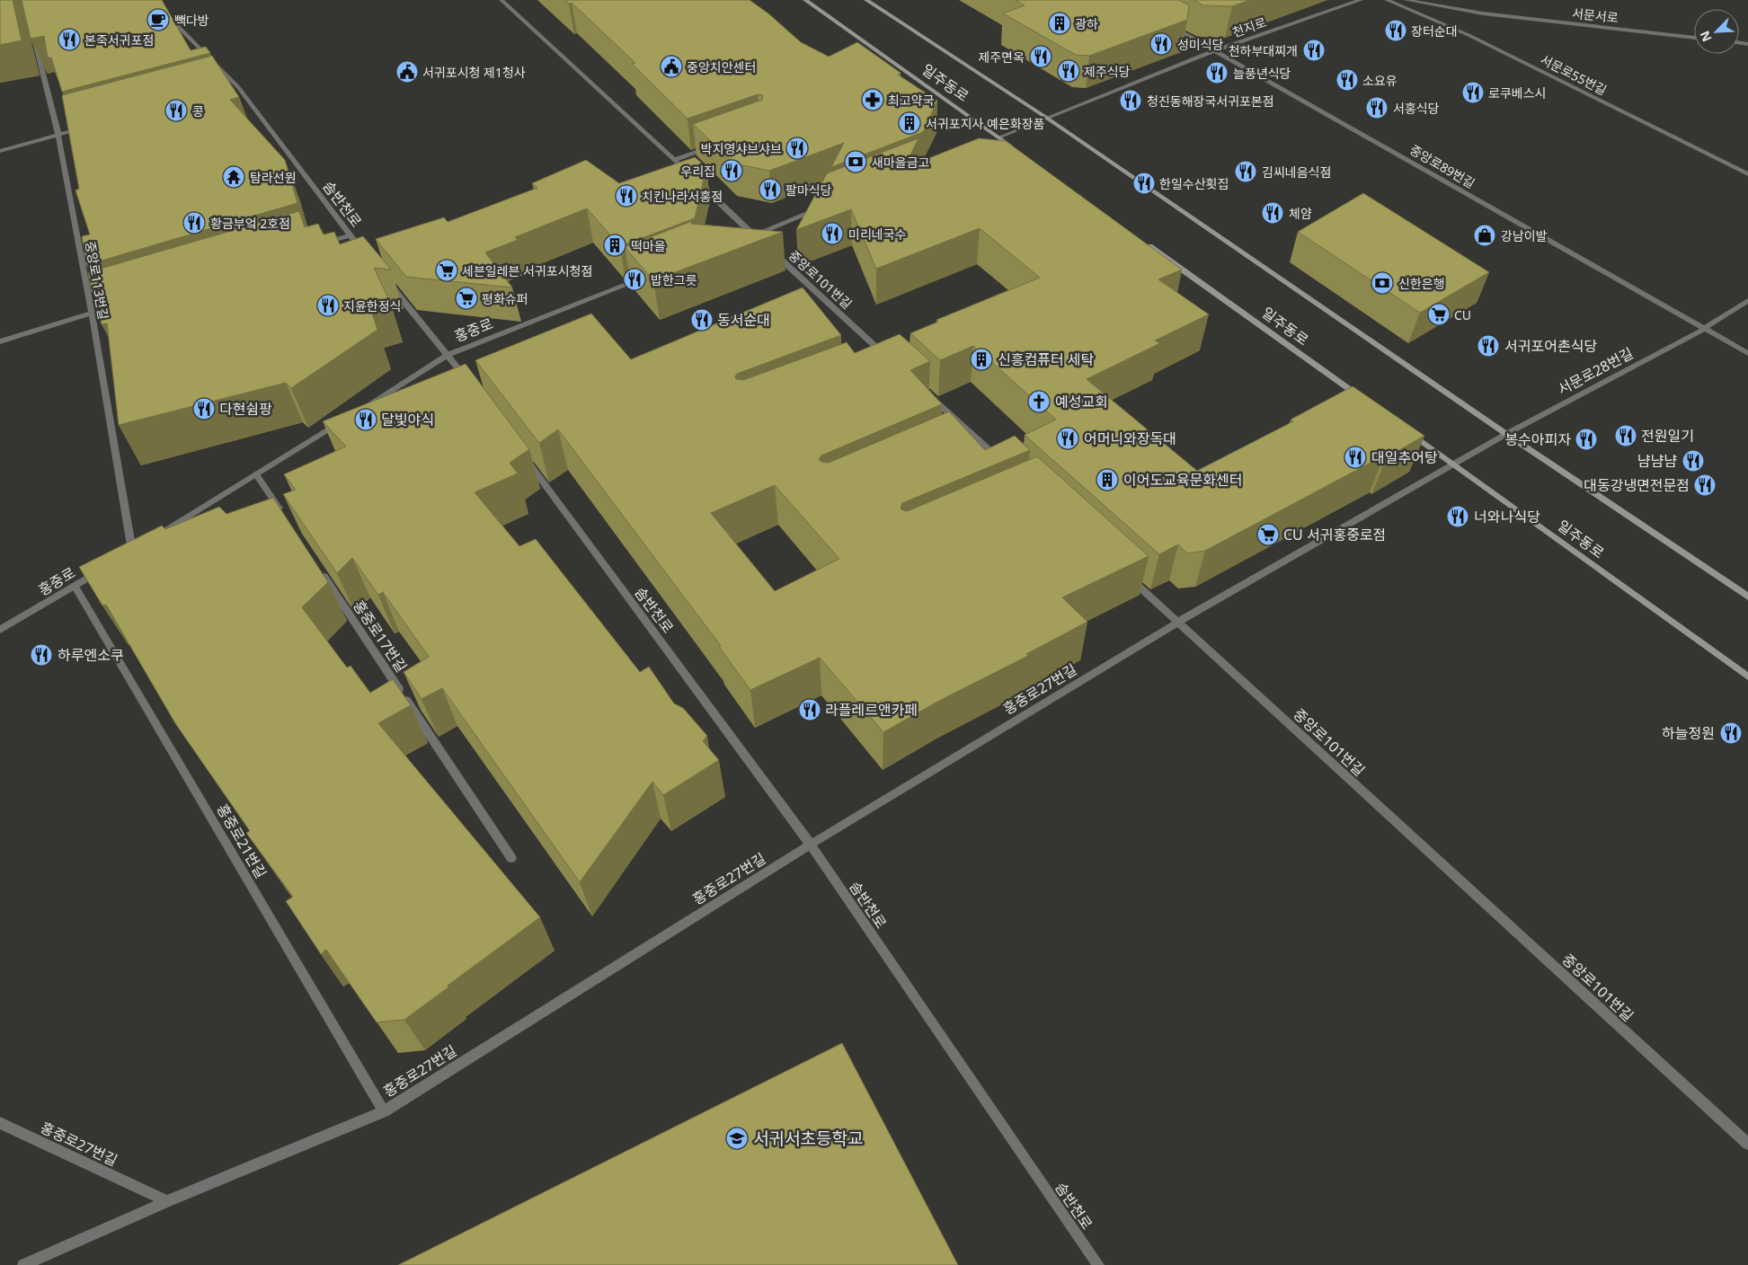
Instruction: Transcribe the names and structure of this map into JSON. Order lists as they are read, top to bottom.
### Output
{
  "streets": {
    "main road": ["일주동로"],
    "street": [
      "서문서로",
      "천지로",
      "서문로55번길",
      "중앙로89번길",
      "솜반천로",
      "중앙로101번길",
      "중앙로113번길",
      "홍중로",
      "서문로28번길",
      "홍중로17번길",
      "홍중로27번길",
      "홍중로21번길"
    ]
  },
  "crossings": [
    ["천지로", "일주동로"],
    ["천지로", "중앙로89번길"],
    ["일주동로", "서문로28번길"],
    ["일주동로", "홍중로27번길"],
    ["중앙로89번길", "서문로28번길"],
    ["솜반천로", "홍중로27번길"],
    ["중앙로101번길", "홍중로27번길"],
    ["홍중로", "홍중로21번길"],
    ["서문로28번길", "홍중로27번길"],
    ["홍중로27번길", "홍중로21번길"]
  ],
  "places": {
    "cafe": ["빽다방"],
    "building": [
      "광하",
      "서귀포지사 예은화장품",
      "떡마을",
      "신흥컴퓨터 세탁",
      "이어도교육문화센터"
    ],
    "restaurant": [
      "장터순대",
      "본죽서귀포점",
      "성미식당",
      "천하부대찌개",
      "제주면옥",
      "제주식당",
      "늘풍년식당",
      "소요유",
      "로쿠베스시",
      "청진동해장국서귀포본점",
      "서홍식당",
      "콩",
      "박지영샤브샤브",
      "우리집",
      "김씨네음식점",
      "한일수산횟집",
      "팔마식당",
      "치킨나라서홍점",
      "체얌",
      "황금부엌 2호점",
      "미리네국수",
      "밥한그릇",
      "지윤한정식",
      "동서순대",
      "서귀포어촌식당",
      "다현쉼팡",
      "달빛야식",
      "전원일기",
      "어머니와장독대",
      "봉수아피자",
      "대일추어탕",
      "냠냠냠",
      "대동강냉면전문점",
      "너와나식당",
      "하루엔소쿠",
      "라플레르앤카페",
      "하늘정원"
    ],
    "public building": ["중앙치안센터", "서귀포시청 제1청사"],
    "pharmacy": ["최고약국"],
    "bank": ["새마을금고", "신한은행"],
    "temple": ["탐라선원"],
    "shop": ["강남이발"],
    "supermarket": [
      "세븐일레븐 서귀포시청점",
      "평화슈퍼",
      "CU",
      "CU 서귀홍중로점"
    ],
    "church": ["예성교회"],
    "school or university": ["서귀서초등학교"]
  },
  "north": "bottom left"
}
